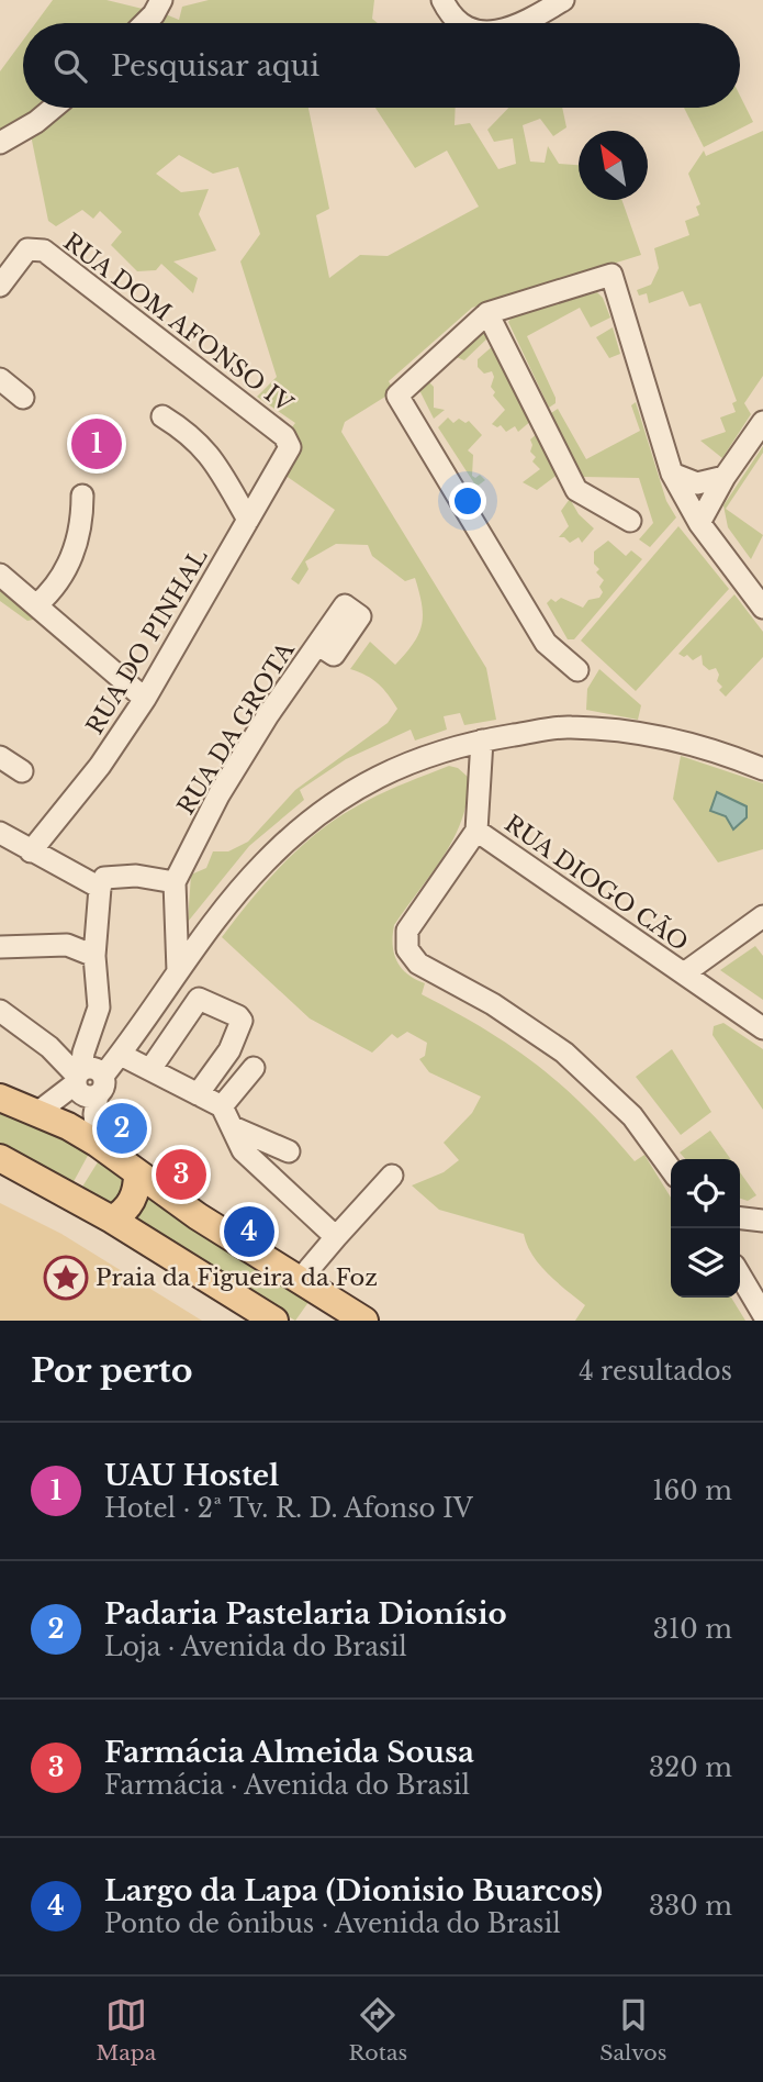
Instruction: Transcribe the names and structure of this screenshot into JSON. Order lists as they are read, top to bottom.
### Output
{
  "streets": {
    "street": [
      "RUA DOM AFONSO IV",
      "RUA DO PINHAL",
      "RUA DA GROTA",
      "RUA DIOGO CÃO"
    ]
  },
  "crossings": [
    ["RUA DOM AFONSO IV", "RUA DO PINHAL"]
  ],
  "places": {
    "place": ["Praia da Figueira da Foz"]
  },
  "north": "top left",
  "page": {
    "search": "Pesquisar aqui",
    "pins": [
      "1",
      "2",
      "3",
      "4"
    ],
    "heading": ["Por perto", "4 resultados"],
    "list": [
      {
        "mark": "1",
        "name": "UAU Hostel",
        "note": "Hotel · 2ª Tv. R. D. Afonso IV",
        "value": "160 m"
      },
      {
        "mark": "2",
        "name": "Padaria Pastelaria Dionísio",
        "note": "Loja · Avenida do Brasil",
        "value": "310 m"
      },
      {
        "mark": "3",
        "name": "Farmácia Almeida Sousa",
        "note": "Farmácia · Avenida do Brasil",
        "value": "320 m"
      },
      {
        "mark": "4",
        "name": "Largo da Lapa (Dionisio Buarcos)",
        "note": "Ponto de ônibus · Avenida do Brasil",
        "value": "330 m"
      }
    ],
    "nav": ["Mapa", "Rotas", "Salvos"]
  }
}
